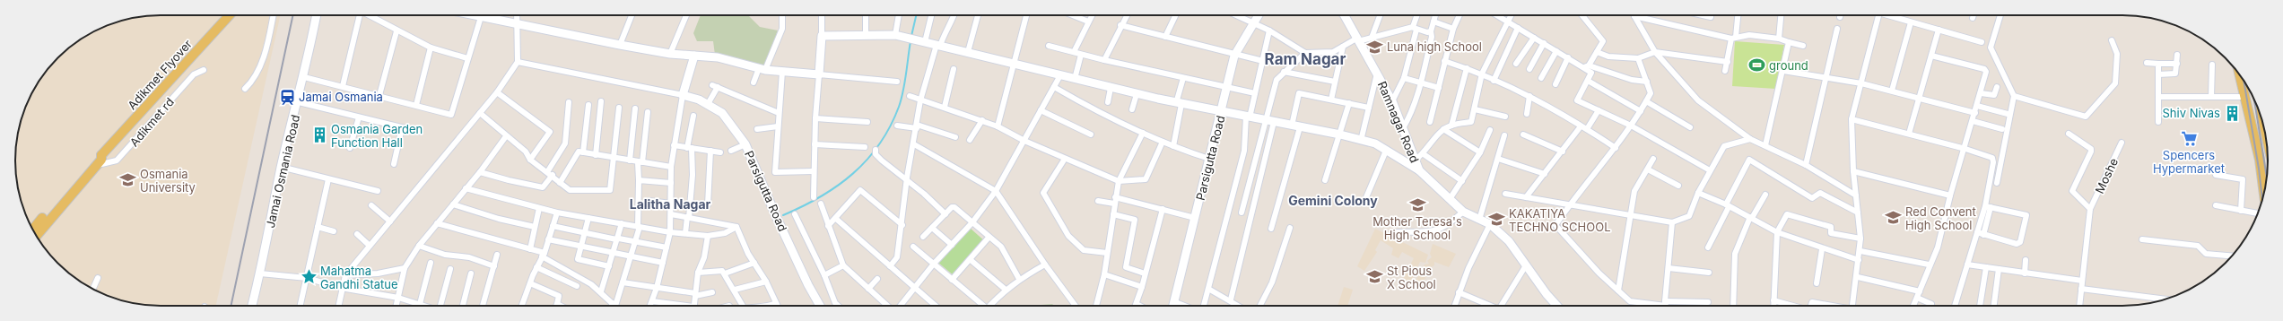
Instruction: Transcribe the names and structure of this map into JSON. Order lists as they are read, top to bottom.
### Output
{
  "streets": {
    "main road": ["Adikmet Flyover"],
    "street": [
      "Adikmet rd",
      "Ramnagar Road",
      "Parsigutta Road",
      "Jamai Osmania Road",
      "Moshe"
    ]
  },
  "districts": ["Ram Nagar", "Gemini Colony", "Lalitha Nagar"],
  "places": {
    "school or university": [
      "Luna high School",
      "Osmania University",
      "Mother Teresa's High School",
      "Red Convent High School",
      "KAKATIYA TECHNO SCHOOL",
      "St Pious X School"
    ],
    "sports": ["ground"],
    "station": ["Jamai Osmania"],
    "building": ["Shiv Nivas", "Osmania Garden Function Hall"],
    "supermarket": ["Spencers Hypermarket"],
    "place": ["Mahatma Gandhi Statue"]
  }
}
